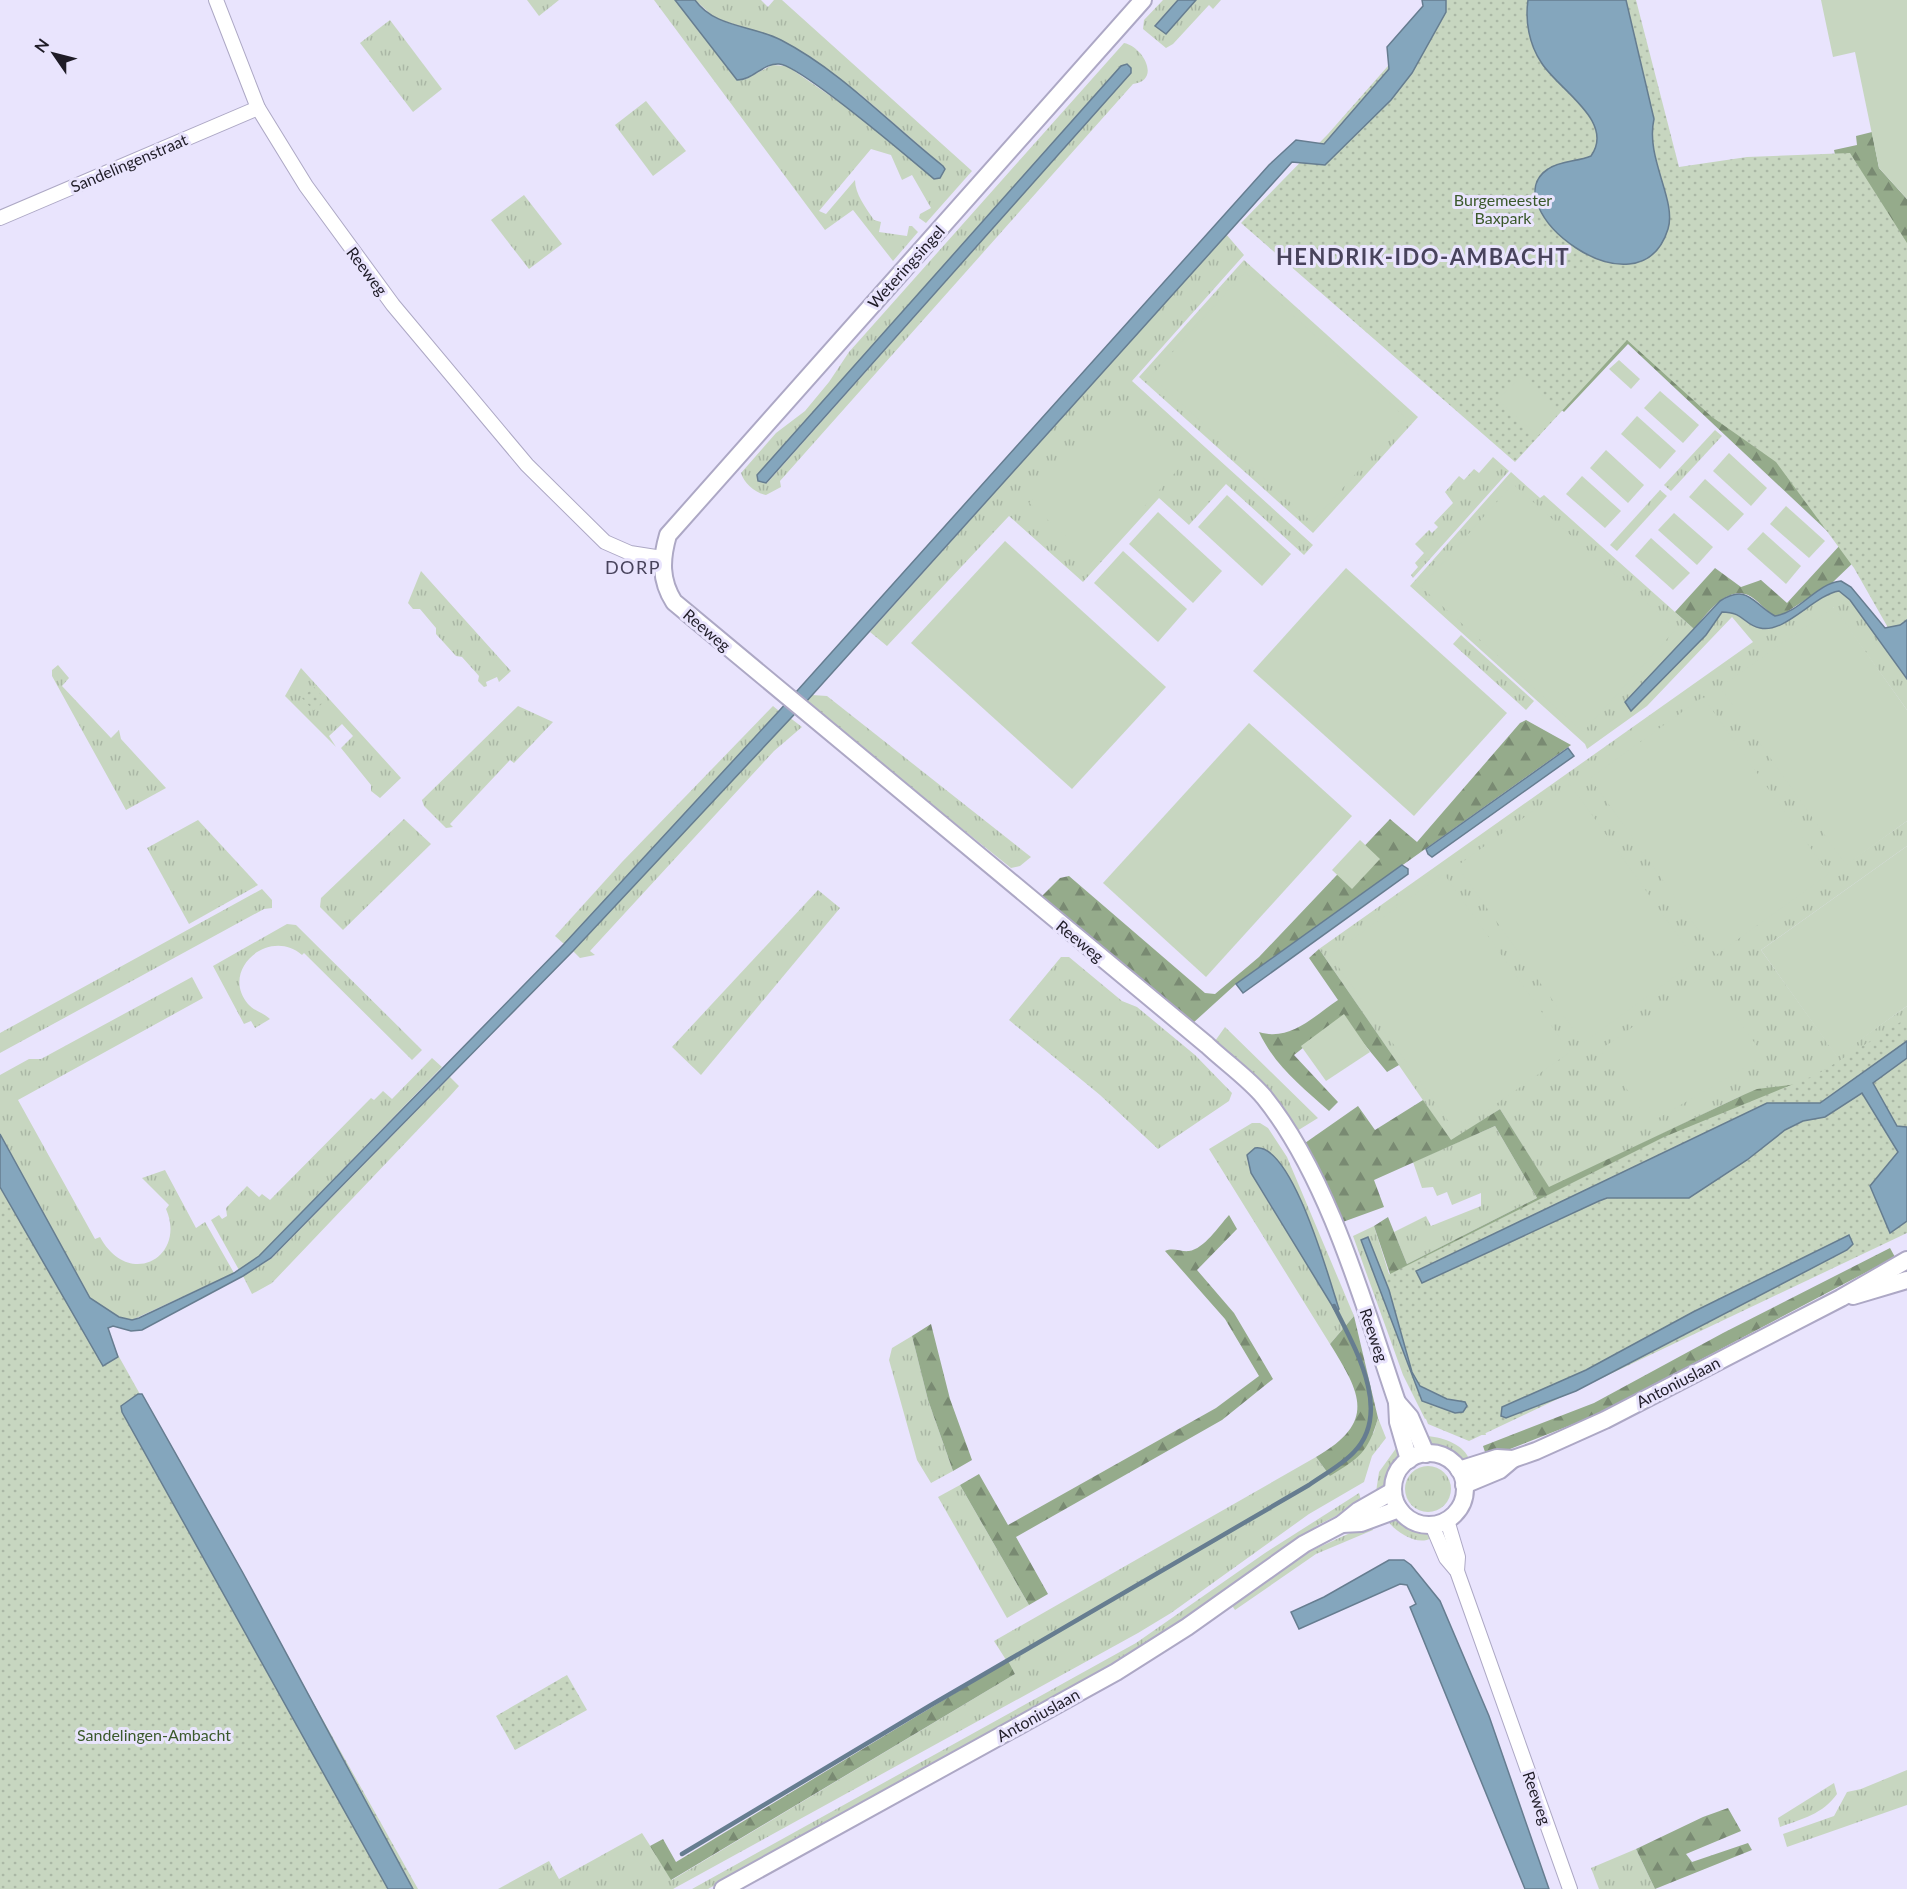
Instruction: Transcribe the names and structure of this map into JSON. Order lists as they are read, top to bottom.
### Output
{
  "streets": {
    "main road": ["Weteringsingel", "Reeweg", "Antoniuslaan"],
    "street": ["Sandelingenstraat"]
  },
  "crossings": [
    ["Sandelingenstraat", "Reeweg"],
    ["Weteringsingel", "Reeweg"],
    ["Reeweg", "Antoniuslaan"]
  ],
  "districts": ["HENDRIK-IDO-AMBACHT", "DORP"],
  "parks": ["Burgemeester Baxpark", "Sandelingen-Ambacht"],
  "north": "top left"
}
